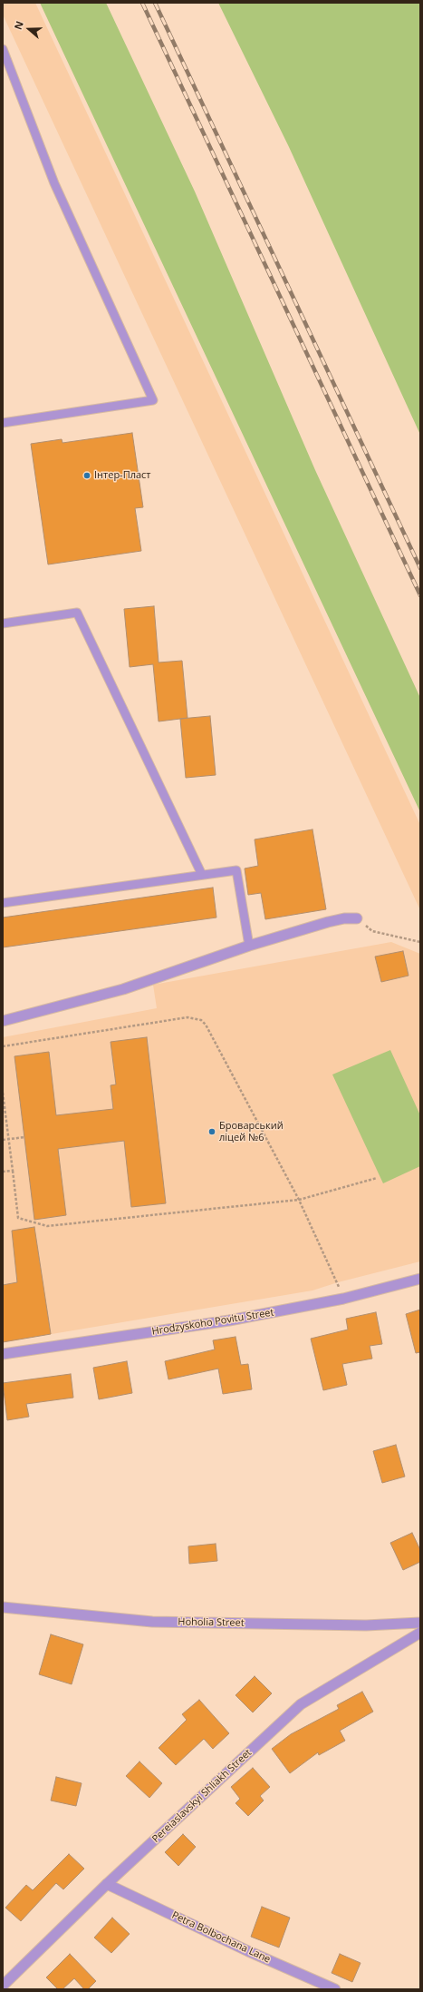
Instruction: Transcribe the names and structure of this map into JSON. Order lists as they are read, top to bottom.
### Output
{
  "streets": {
    "street": [
      "Hrodzyskoho Povitu Street",
      "Hoholia Street",
      "Pereiaslavskyi Shliakh Street",
      "Petra Bolbochana Lane"
    ]
  },
  "crossings": [
    ["Pereiaslavskyi Shliakh Street", "Petra Bolbochana Lane"]
  ],
  "places": ["Інтер-Пласт", "Броварський ліцей №6"],
  "north": "left"
}
